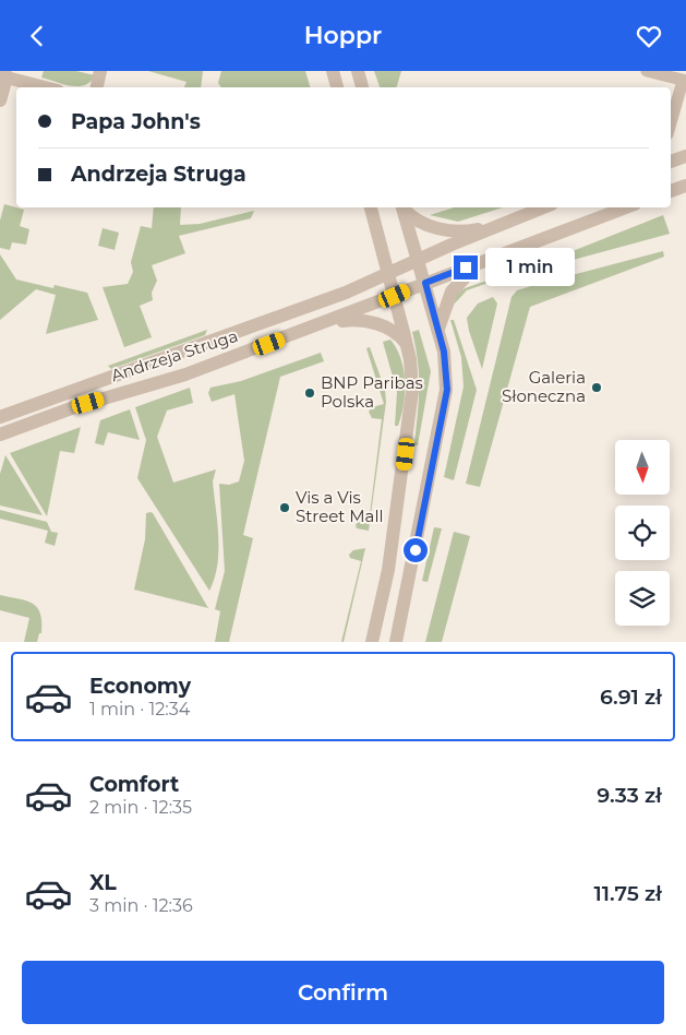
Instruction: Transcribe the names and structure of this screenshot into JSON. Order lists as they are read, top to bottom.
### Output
{
  "streets": {
    "street": ["Andrzeja Struga"]
  },
  "places": ["Galeria Słoneczna", "BNP Paribas Polska", "Vis a Vis Street Mall"],
  "north": "bottom",
  "page": {
    "header": "Hoppr",
    "banner": ["Papa John's", "Andrzeja Struga"],
    "bubble": "1 min",
    "list": [
      {
        "name": "Economy",
        "note": "1 min · 12:34",
        "value": "6.91 zł"
      },
      {
        "name": "Comfort",
        "note": "2 min · 12:35",
        "value": "9.33 zł"
      },
      {
        "name": "XL",
        "note": "3 min · 12:36",
        "value": "11.75 zł"
      }
    ],
    "buttons": "Confirm"
  }
}
